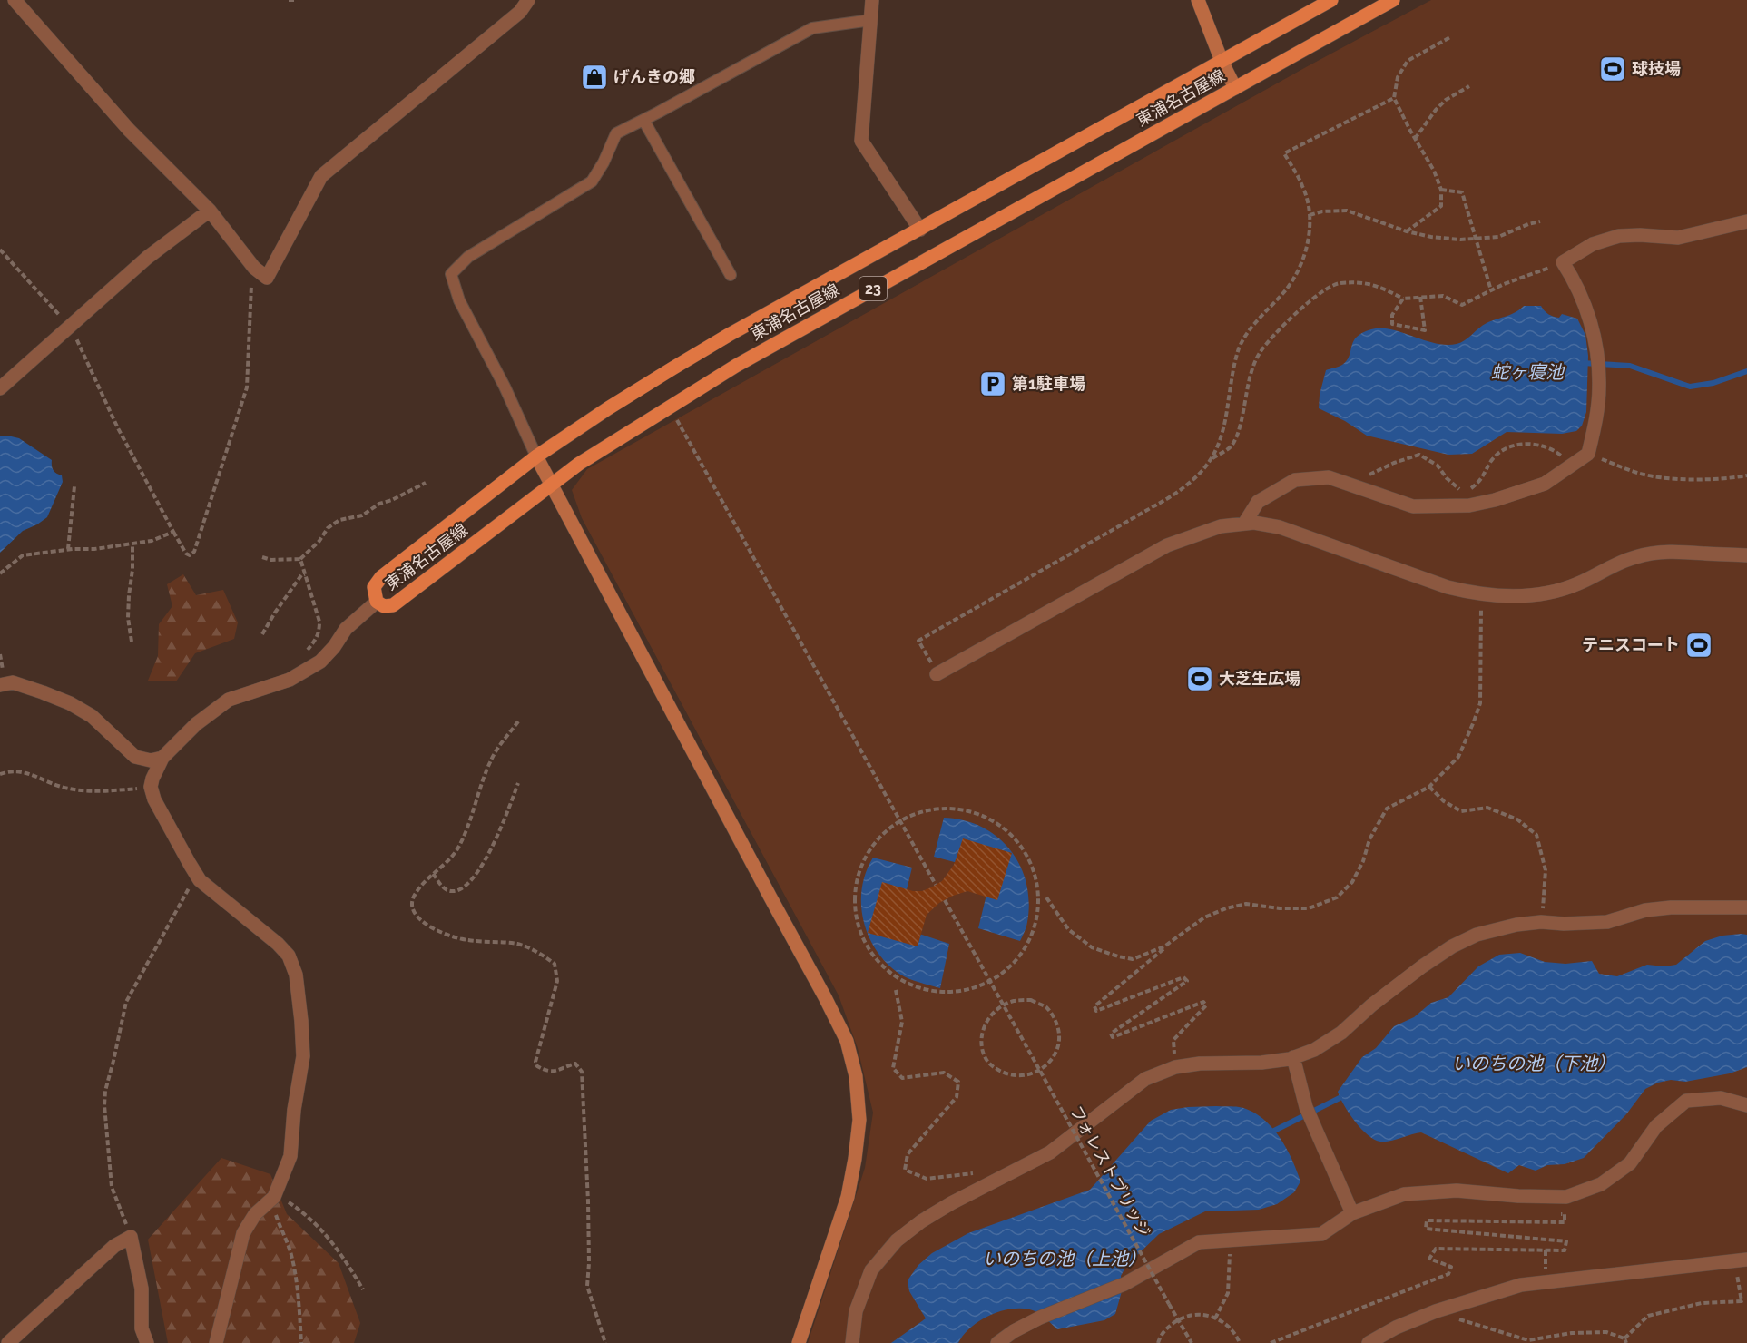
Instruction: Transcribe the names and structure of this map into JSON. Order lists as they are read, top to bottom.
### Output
{
  "streets": {
    "main road": ["東浦名古屋線", "23"],
    "path": ["フォレストブリッジ"]
  },
  "water": ["蛇ヶ寝池", "いのちの池（下池）", "いのちの池（上池）"],
  "places": {
    "sports": ["球技場", "テニスコート", "大芝生広場"],
    "shop": ["げんきの郷"],
    "parking": ["第1駐車場"]
  }
}
